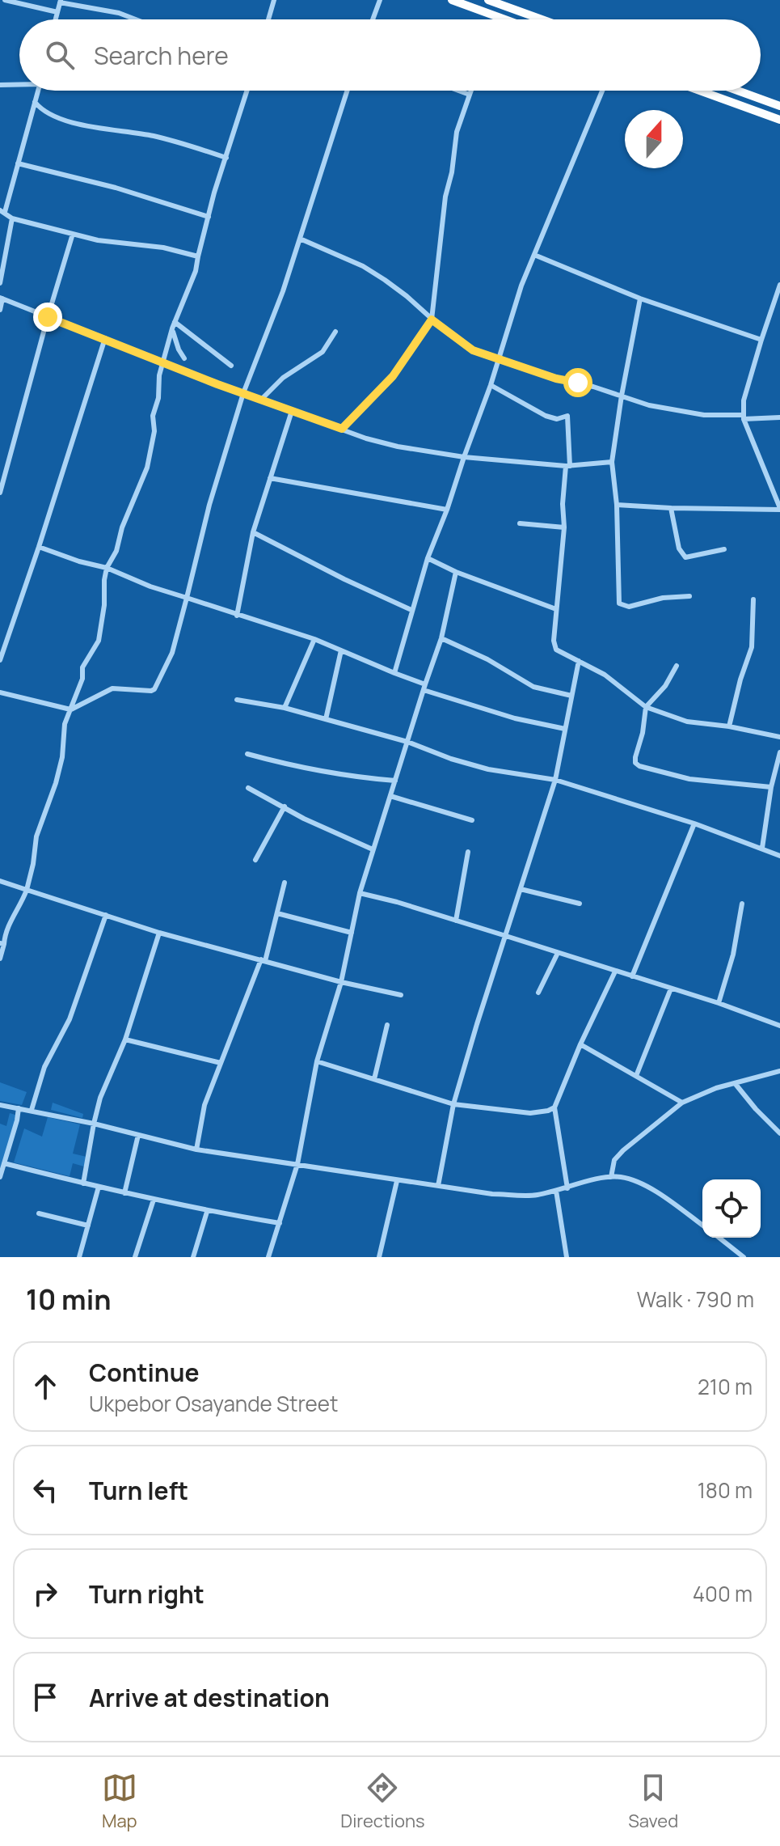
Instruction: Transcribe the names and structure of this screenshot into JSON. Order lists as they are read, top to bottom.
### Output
{
  "north": "top",
  "page": {
    "search": "Search here",
    "heading": ["10 min", "Walk · 790 m"],
    "list": [
      ["Continue", "Ukpebor Osayande Street", "210 m"],
      ["Turn left", "180 m"],
      ["Turn right", "400 m"],
      "Arrive at destination"
    ],
    "nav": ["Map", "Directions", "Saved"]
  }
}
